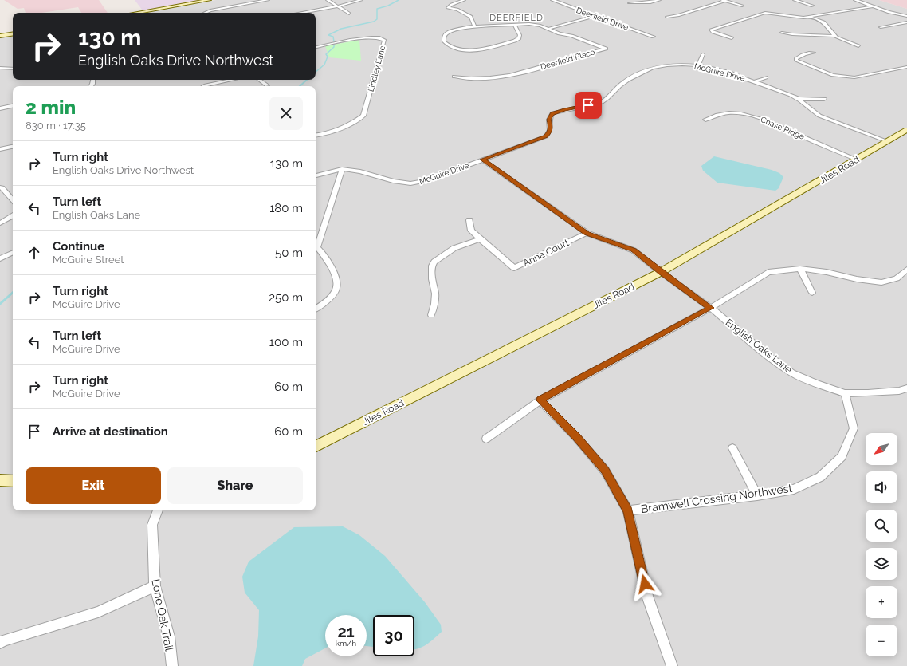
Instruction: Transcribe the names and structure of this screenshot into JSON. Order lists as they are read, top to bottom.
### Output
{
  "streets": {
    "street": [
      "Deerfield Drive",
      "Deerfield Place",
      "Lindley Lane",
      "McGuire Drive",
      "Chase Ridge",
      "Jiles Road",
      "Anna Court",
      "English Oaks Lane",
      "Bramwell Crossing Northwest",
      "Lone Oak Trail"
    ]
  },
  "crossings": [
    ["McGuire Drive", "Jiles Road"],
    ["McGuire Drive", "English Oaks Lane"],
    ["Chase Ridge", "Jiles Road"],
    ["Jiles Road", "English Oaks Lane"],
    ["Anna Court", "English Oaks Lane"],
    ["English Oaks Lane", "Bramwell Crossing Northwest"]
  ],
  "districts": ["DEERFIELD"],
  "north": "bottom left",
  "page": {
    "turn": ["130 m", "English Oaks Drive Northwest"],
    "heading": ["2 min", "830 m · 17:35"],
    "list": [
      {
        "name": "Turn right",
        "note": "English Oaks Drive Northwest",
        "value": "130 m"
      },
      {
        "name": "Turn left",
        "note": "English Oaks Lane",
        "value": "180 m"
      },
      {
        "name": "Continue",
        "note": "McGuire Street",
        "value": "50 m"
      },
      {
        "name": "Turn right",
        "note": "McGuire Drive",
        "value": "250 m"
      },
      {
        "name": "Turn left",
        "note": "McGuire Drive",
        "value": "100 m"
      },
      {
        "name": "Turn right",
        "note": "McGuire Drive",
        "value": "60 m"
      },
      {
        "name": "Arrive at destination",
        "value": "60 m"
      }
    ],
    "map_buttons": ["+", "−"],
    "buttons": ["Exit", "Share"],
    "speed": "21 km/h",
    "limit": "30"
  }
}
